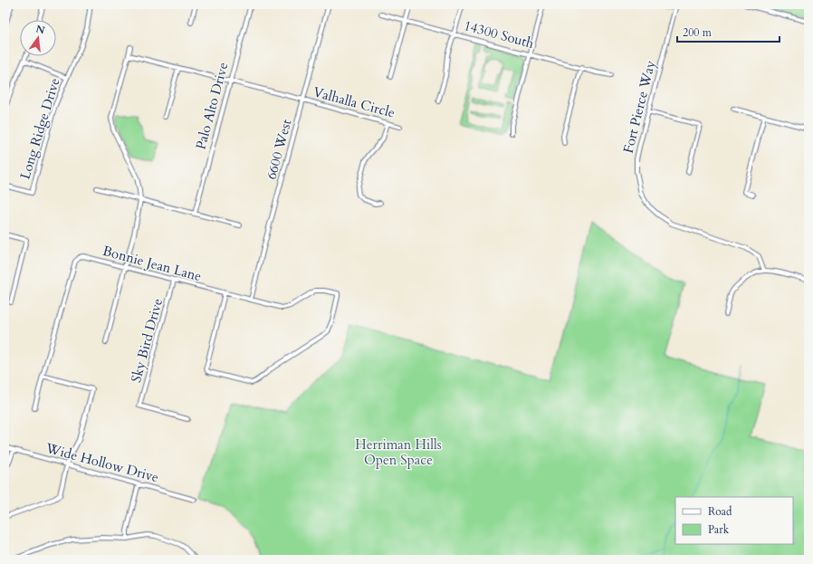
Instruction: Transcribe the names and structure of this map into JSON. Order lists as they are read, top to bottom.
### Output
{
  "streets": {
    "street": [
      "14300 South",
      "Valhalla Circle",
      "Palo Alto Drive",
      "Fort Pierce Way",
      "Long Ridge Drive",
      "6600 West",
      "Bonnie Jean Lane",
      "Sky Bird Drive",
      "Wide Hollow Drive"
    ]
  },
  "crossings": [
    ["Valhalla Circle", "Palo Alto Drive"],
    ["Valhalla Circle", "6600 West"],
    ["6600 West", "Bonnie Jean Lane"],
    ["Bonnie Jean Lane", "Sky Bird Drive"]
  ],
  "parks": ["Herriman Hills Open Space"],
  "legend": ["Road", "Park"],
  "scale_bar": "200 m",
  "north": "top"
}
